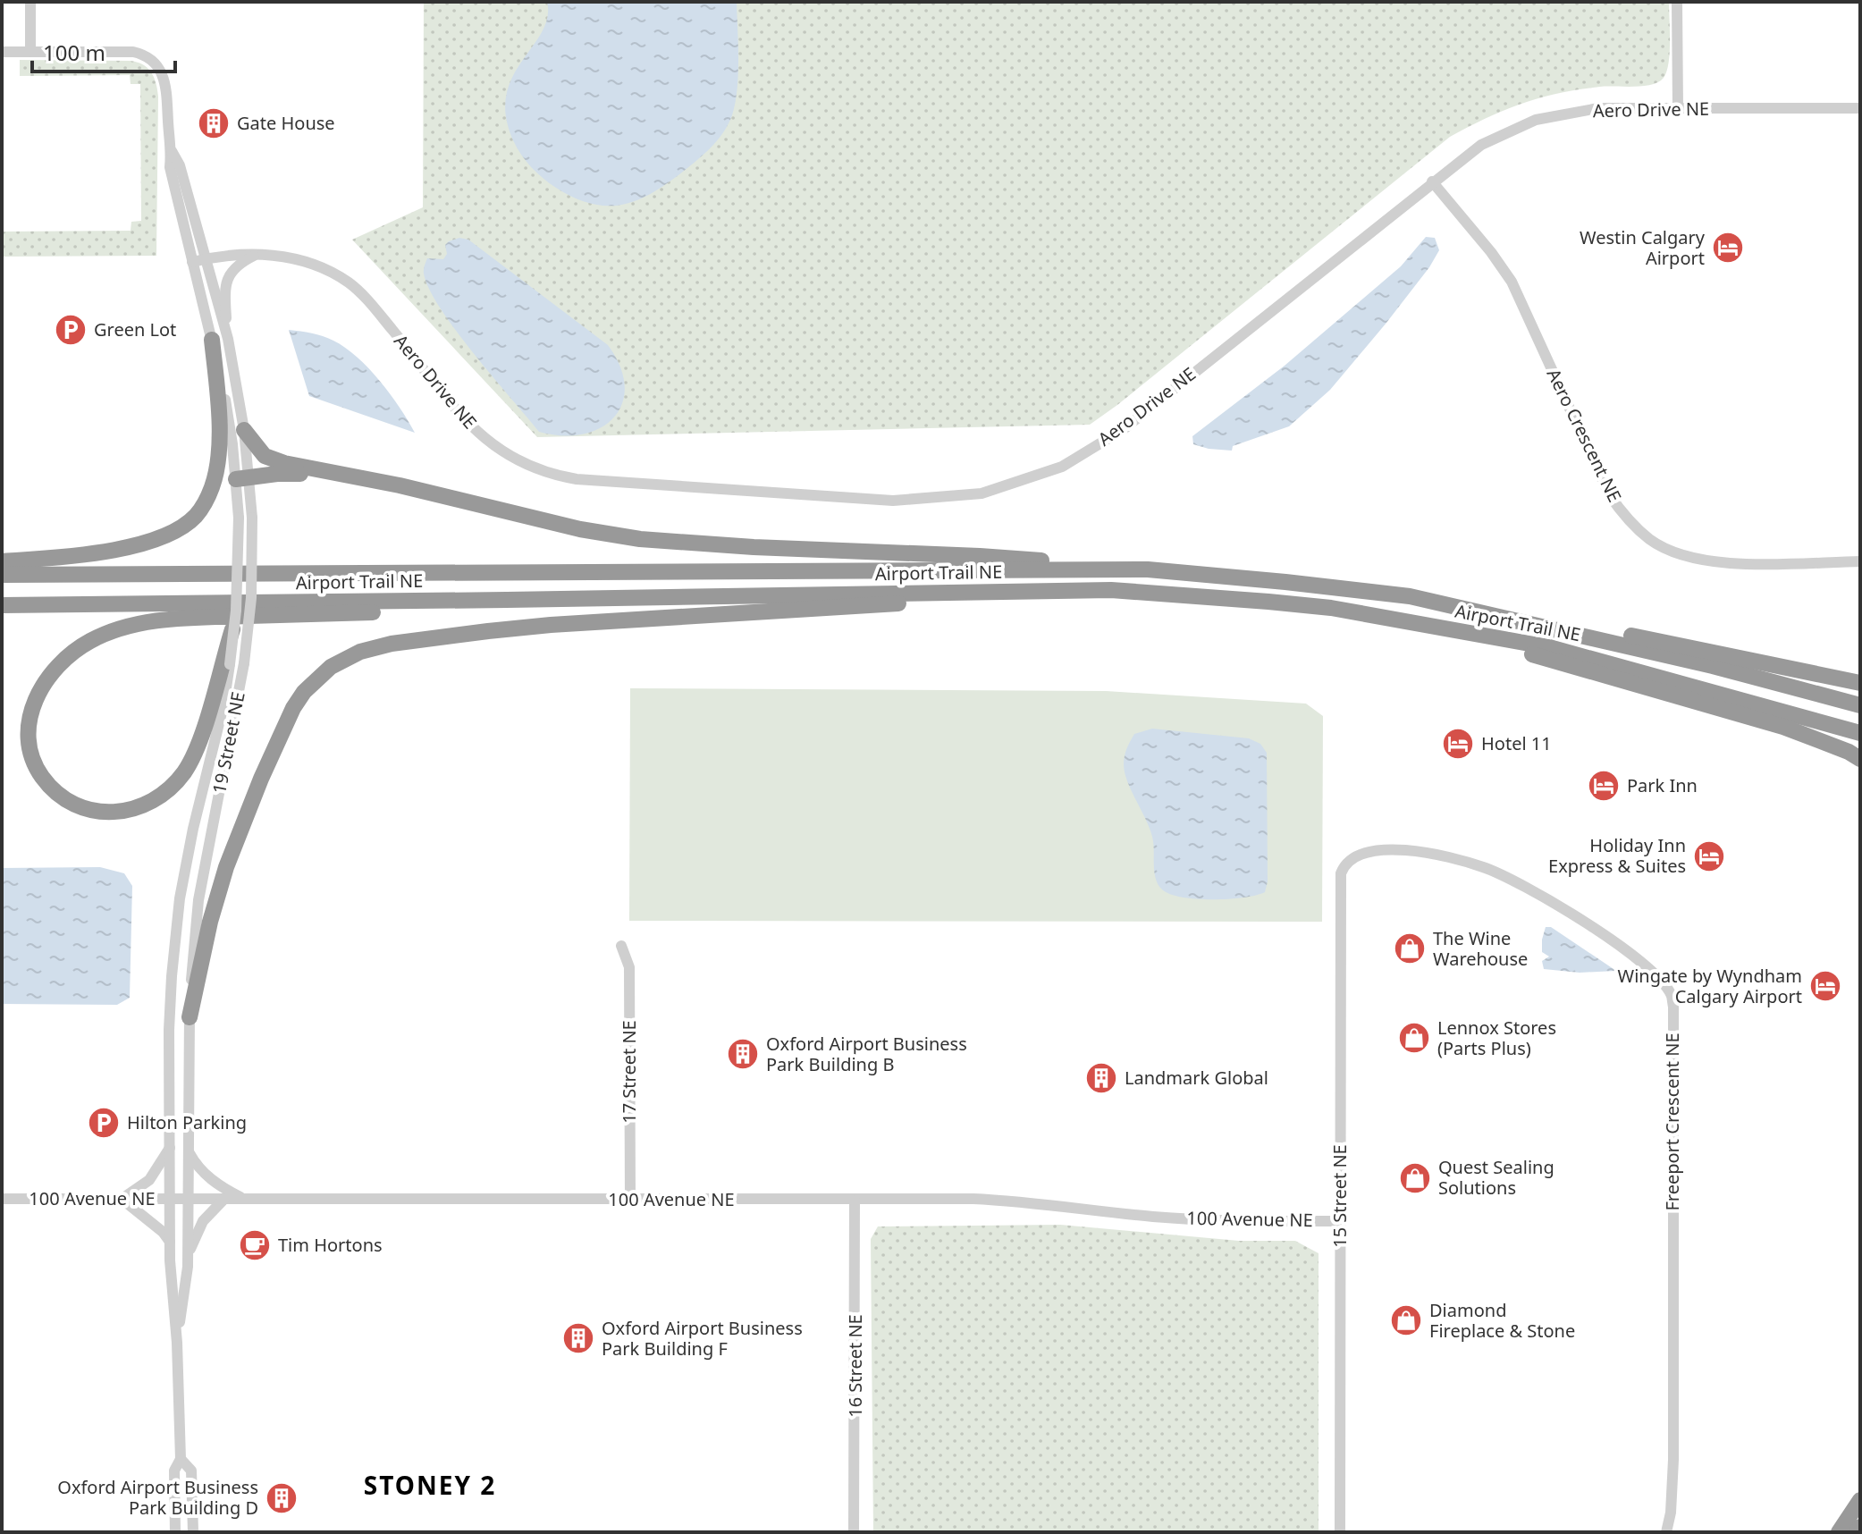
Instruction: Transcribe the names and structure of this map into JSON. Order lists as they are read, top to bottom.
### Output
{
  "streets": {
    "highway": ["Airport Trail NE"],
    "street": [
      "Aero Drive NE",
      "Aero Crescent NE",
      "19 Street NE",
      "17 Street NE",
      "Freeport Crescent NE",
      "15 Street NE",
      "100 Avenue NE",
      "16 Street NE"
    ]
  },
  "crossings": [
    ["Aero Drive NE", "Aero Crescent NE"],
    ["Aero Drive NE", "19 Street NE"],
    ["19 Street NE", "100 Avenue NE"],
    ["17 Street NE", "100 Avenue NE"],
    ["Freeport Crescent NE", "15 Street NE"],
    ["15 Street NE", "100 Avenue NE"],
    ["100 Avenue NE", "16 Street NE"]
  ],
  "districts": ["STONEY 2"],
  "places": {
    "building": [
      "Gate House",
      "Oxford Airport Business Park Building B",
      "Landmark Global",
      "Oxford Airport Business Park Building F",
      "Oxford Airport Business Park Building D"
    ],
    "hotel": [
      "Westin Calgary Airport",
      "Hotel 11",
      "Park Inn",
      "Holiday Inn Express & Suites",
      "Wingate by Wyndham Calgary Airport"
    ],
    "parking": ["Green Lot", "Hilton Parking"],
    "shop": [
      "The Wine Warehouse",
      "Lennox Stores (Parts Plus)",
      "Quest Sealing Solutions",
      "Diamond Fireplace & Stone"
    ],
    "cafe": ["Tim Hortons"]
  },
  "scale_bar": "100 m"
}
